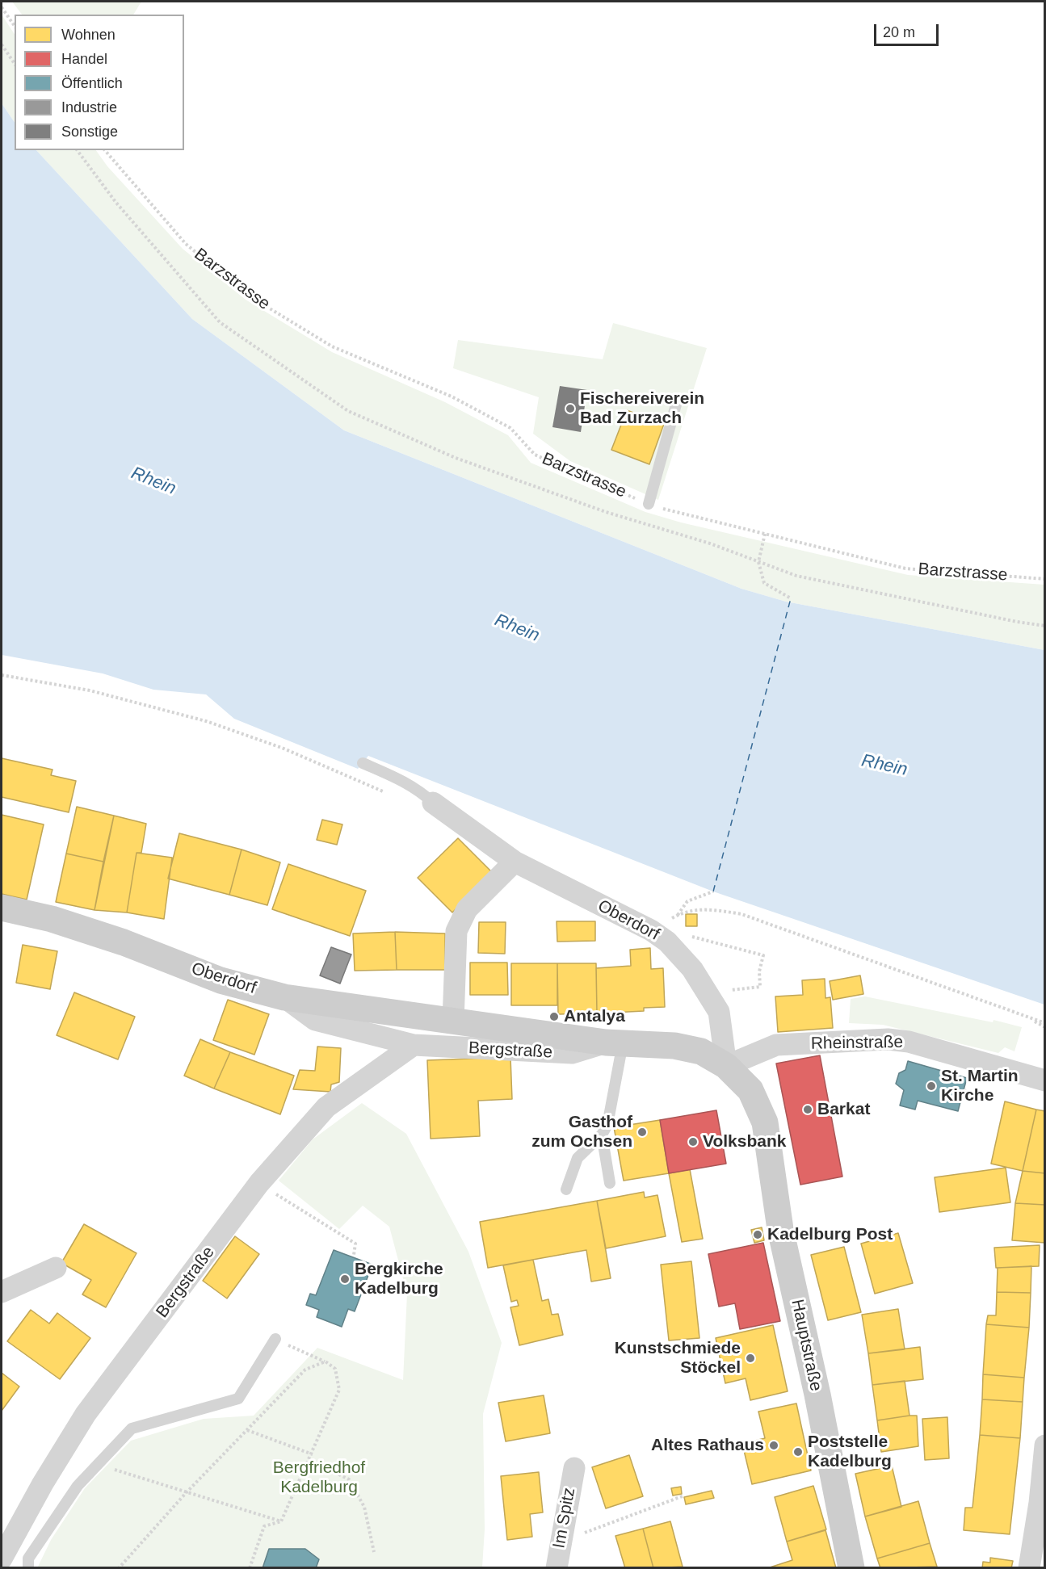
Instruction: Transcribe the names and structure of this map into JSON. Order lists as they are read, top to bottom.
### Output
{
  "streets": {
    "main road": ["Oberdorf", "Hauptstraße"],
    "street": ["Rheinstraße", "Bergstraße", "Im Spitz"],
    "path": ["Barzstrasse"]
  },
  "crossings": [
    ["Oberdorf", "Rheinstraße"],
    ["Oberdorf", "Bergstraße"],
    ["Oberdorf", "Hauptstraße"]
  ],
  "water": ["Rhein"],
  "parks": ["Bergfriedhof Kadelburg"],
  "places": [
    "Fischereiverein Bad Zurzach",
    "Antalya",
    "St. Martin Kirche",
    "Barkat",
    "Gasthof zum Ochsen",
    "Volksbank",
    "Kadelburg Post",
    "Bergkirche Kadelburg",
    "Kunstschmiede Stöckel",
    "Altes Rathaus",
    "Poststelle Kadelburg"
  ],
  "legend": [
    "Wohnen",
    "Handel",
    "Öffentlich",
    "Industrie",
    "Sonstige"
  ],
  "scale_bar": "20 m"
}
